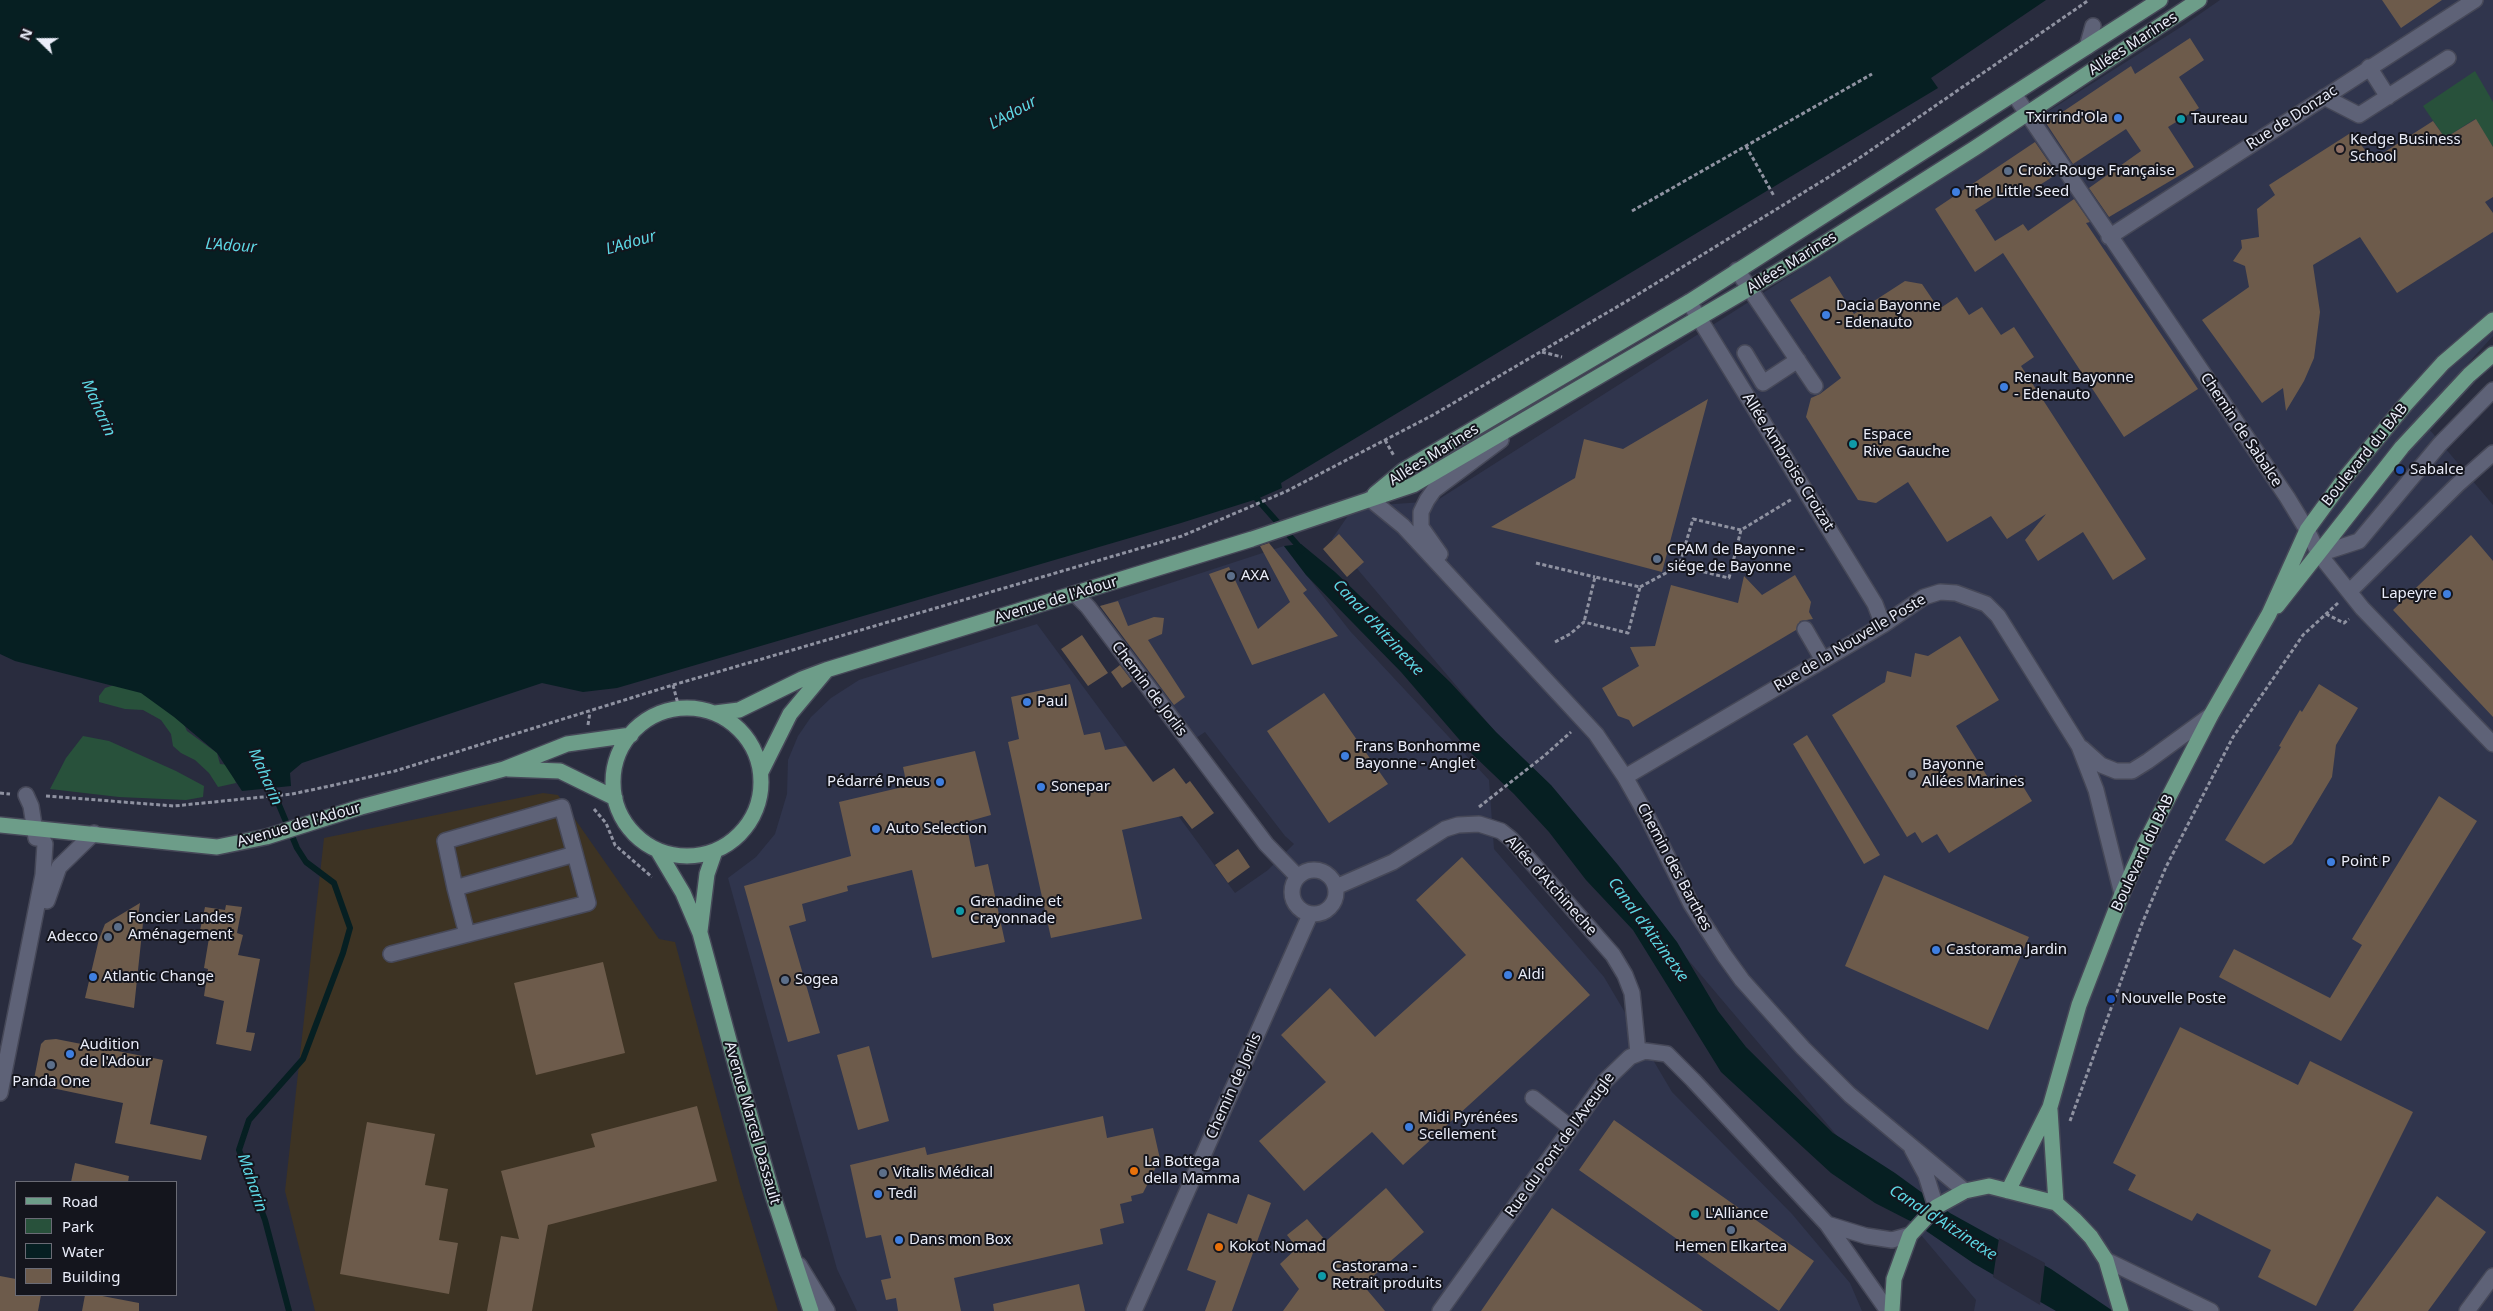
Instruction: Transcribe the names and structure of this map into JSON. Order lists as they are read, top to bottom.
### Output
{
  "streets": {
    "main road": [
      "Allées Marines",
      "Boulevard du BAB",
      "Avenue de l'Adour",
      "Avenue Marcel Dassault"
    ],
    "street": [
      "Rue de Donzac",
      "Chemin de Sabalce",
      "Allée Ambroise Croizat",
      "Rue de la Nouvelle Poste",
      "Chemin de Jorlis",
      "Chemin des Barthes",
      "Allée d'Atchineche",
      "Rue du Pont de l'Aveugle"
    ]
  },
  "crossings": [
    ["Allées Marines", "Chemin de Sabalce"],
    ["Allées Marines", "Allée Ambroise Croizat"],
    ["Allées Marines", "Avenue de l'Adour"],
    ["Allées Marines", "Chemin des Barthes"],
    ["Rue de Donzac", "Chemin de Sabalce"],
    ["Chemin de Sabalce", "Boulevard du BAB"],
    ["Boulevard du BAB", "Rue de la Nouvelle Poste"],
    ["Allée Ambroise Croizat", "Rue de la Nouvelle Poste"],
    ["Avenue de l'Adour", "Chemin de Jorlis"],
    ["Avenue de l'Adour", "Avenue Marcel Dassault"],
    ["Rue de la Nouvelle Poste", "Chemin des Barthes"],
    ["Chemin de Jorlis", "Allée d'Atchineche"],
    ["Allée d'Atchineche", "Rue du Pont de l'Aveugle"]
  ],
  "water": ["L'Adour", "Maharin", "Canal d'Aitzinetxe"],
  "places": [
    "Txirrind'Ola",
    "Taureau",
    "Kedge Business School",
    "Croix-Rouge Française",
    "The Little Seed",
    "Dacia Bayonne - Edenauto",
    "Renault Bayonne - Edenauto",
    "Espace Rive Gauche",
    "Sabalce",
    "CPAM de Bayonne - siége de Bayonne",
    "AXA",
    "Lapeyre",
    "Paul",
    "Frans Bonhomme Bayonne - Anglet",
    "Bayonne Allées Marines",
    "Pédarré Pneus",
    "Sonepar",
    "Auto Selection",
    "Point P",
    "Grenadine et Crayonnade",
    "Foncier Landes Aménagement",
    "Adecco",
    "Castorama Jardin",
    "Aldi",
    "Atlantic Change",
    "Sogea",
    "Nouvelle Poste",
    "Audition de l'Adour",
    "Panda One",
    "Midi Pyrénées Scellement",
    "La Bottega della Mamma",
    "Vitalis Médical",
    "Tedi",
    "L'Alliance",
    "Hemen Elkartea",
    "Dans mon Box",
    "Kokot Nomad",
    "Castorama - Retrait produits"
  ],
  "legend": [
    "Road",
    "Park",
    "Water",
    "Building"
  ],
  "north": "left"
}
